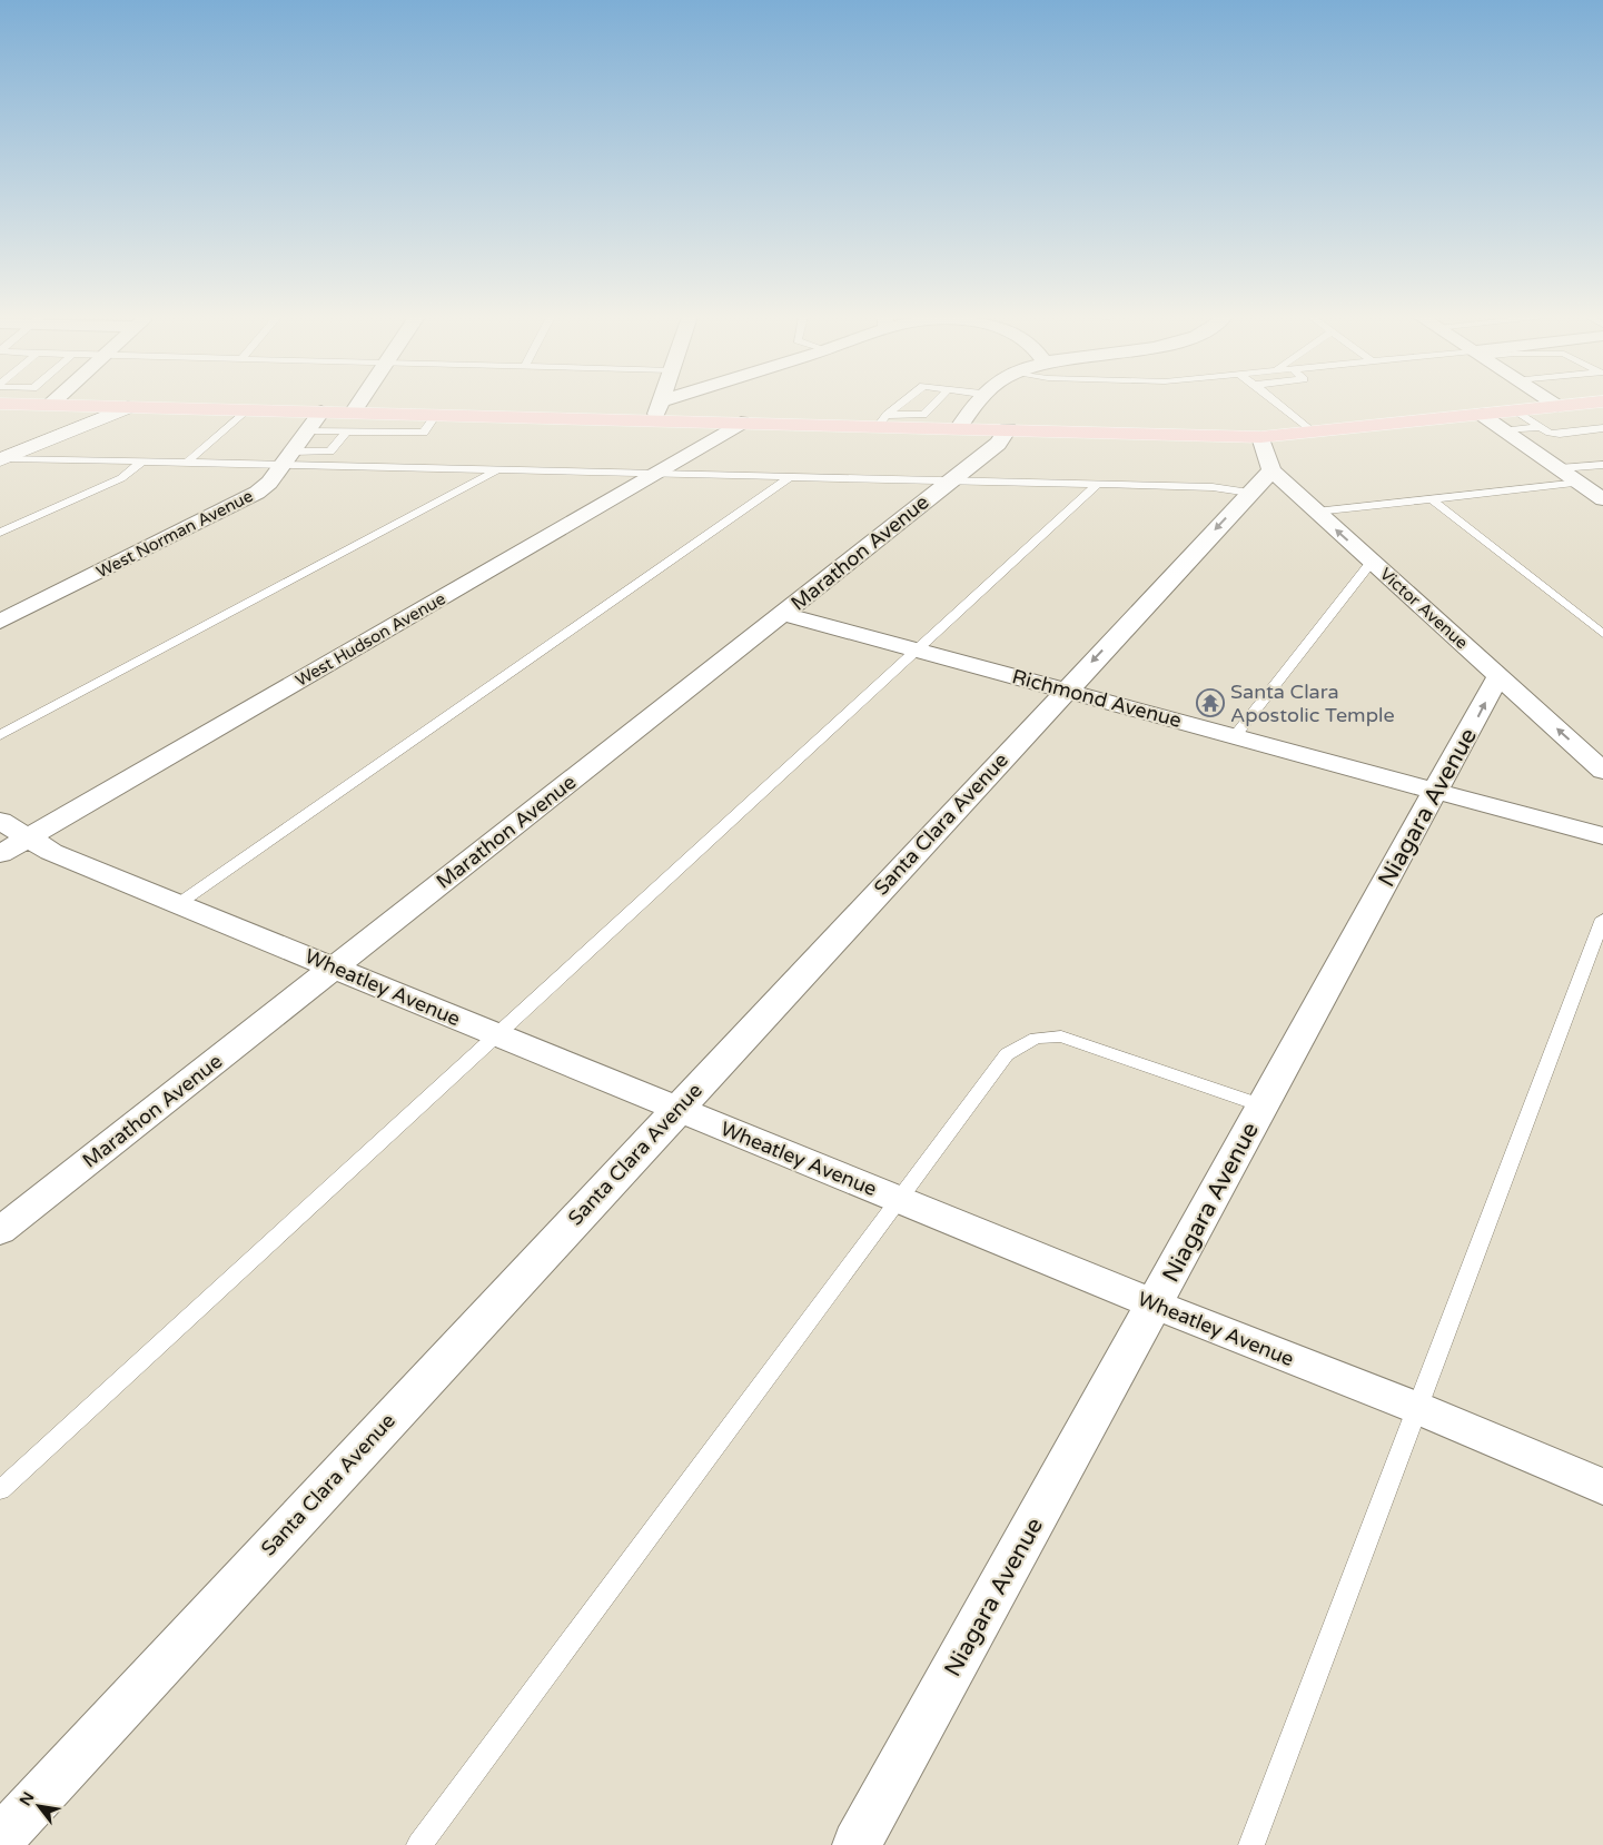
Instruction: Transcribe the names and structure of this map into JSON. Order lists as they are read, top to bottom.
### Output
{
  "streets": {
    "street": [
      "West Norman Avenue",
      "Marathon Avenue",
      "Victor Avenue",
      "West Hudson Avenue",
      "Richmond Avenue",
      "Niagara Avenue",
      "Santa Clara Avenue",
      "Wheatley Avenue"
    ]
  },
  "crossings": [
    ["Marathon Avenue", "Richmond Avenue"],
    ["Marathon Avenue", "Wheatley Avenue"],
    ["Victor Avenue", "Niagara Avenue"],
    ["Victor Avenue", "Santa Clara Avenue"],
    ["West Hudson Avenue", "Wheatley Avenue"],
    ["Richmond Avenue", "Niagara Avenue"],
    ["Richmond Avenue", "Santa Clara Avenue"],
    ["Niagara Avenue", "Wheatley Avenue"],
    ["Santa Clara Avenue", "Wheatley Avenue"]
  ],
  "one_way": ["Victor Avenue"],
  "places": {
    "temple": ["Santa Clara Apostolic Temple"]
  },
  "north": "top left"
}
